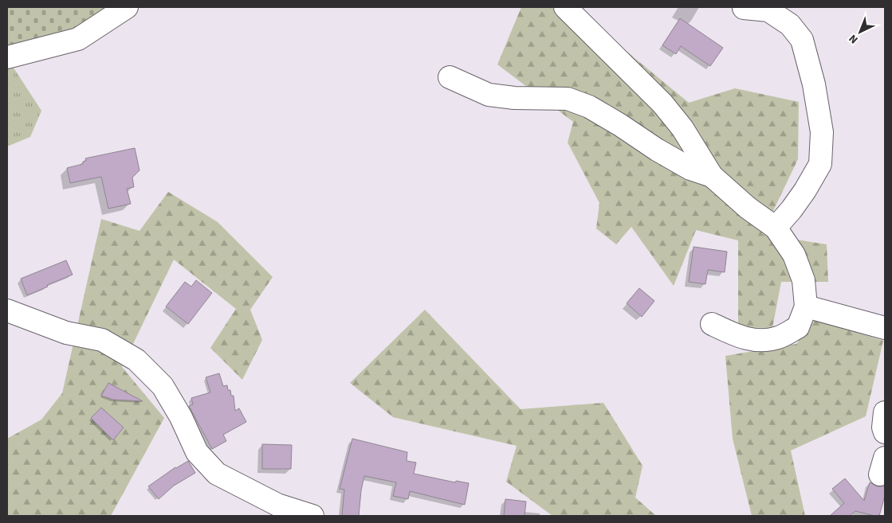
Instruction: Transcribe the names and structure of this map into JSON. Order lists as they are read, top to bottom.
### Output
{
  "north": "bottom left"
}
